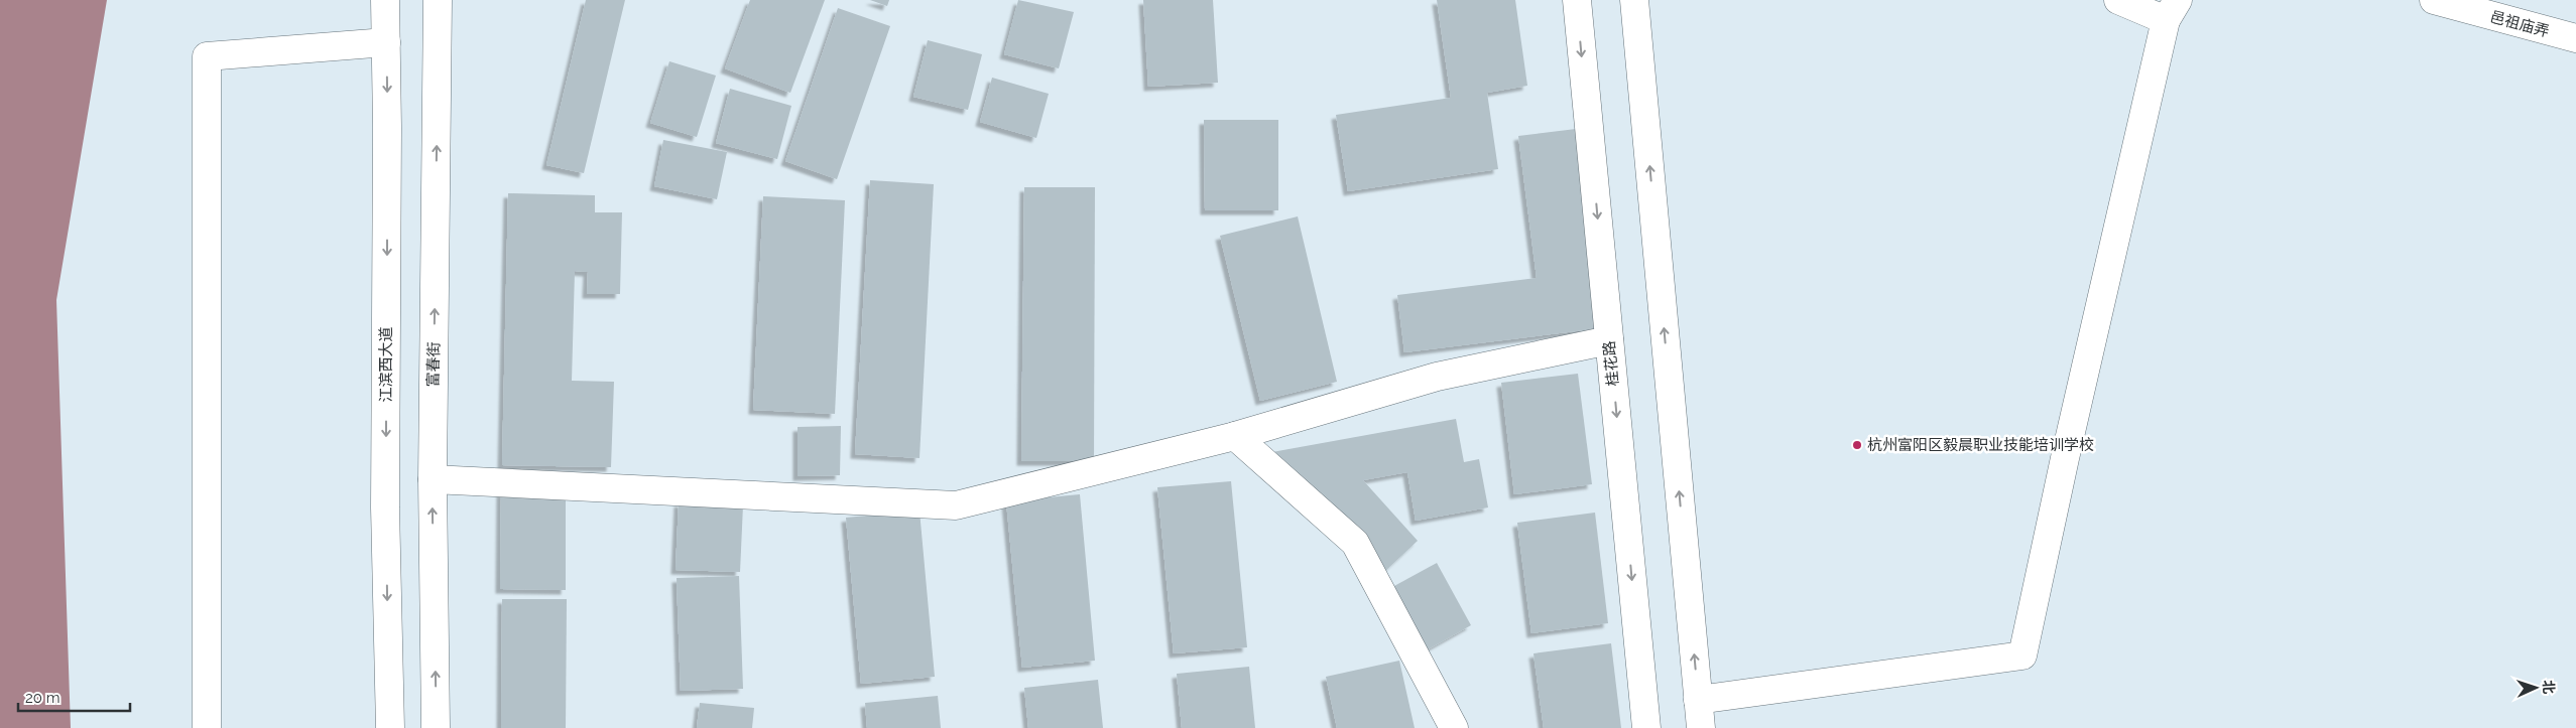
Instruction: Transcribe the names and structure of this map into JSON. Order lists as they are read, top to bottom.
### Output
{
  "streets": {
    "street": [
      "邑祖庙弄",
      "桂花路",
      "江滨西大道",
      "富春街"
    ]
  },
  "one_way": ["江滨西大道", "富春街"],
  "places": ["杭州富阳区毅晨职业技能培训学校"],
  "scale_bar": "20 m",
  "north": "right"
}
